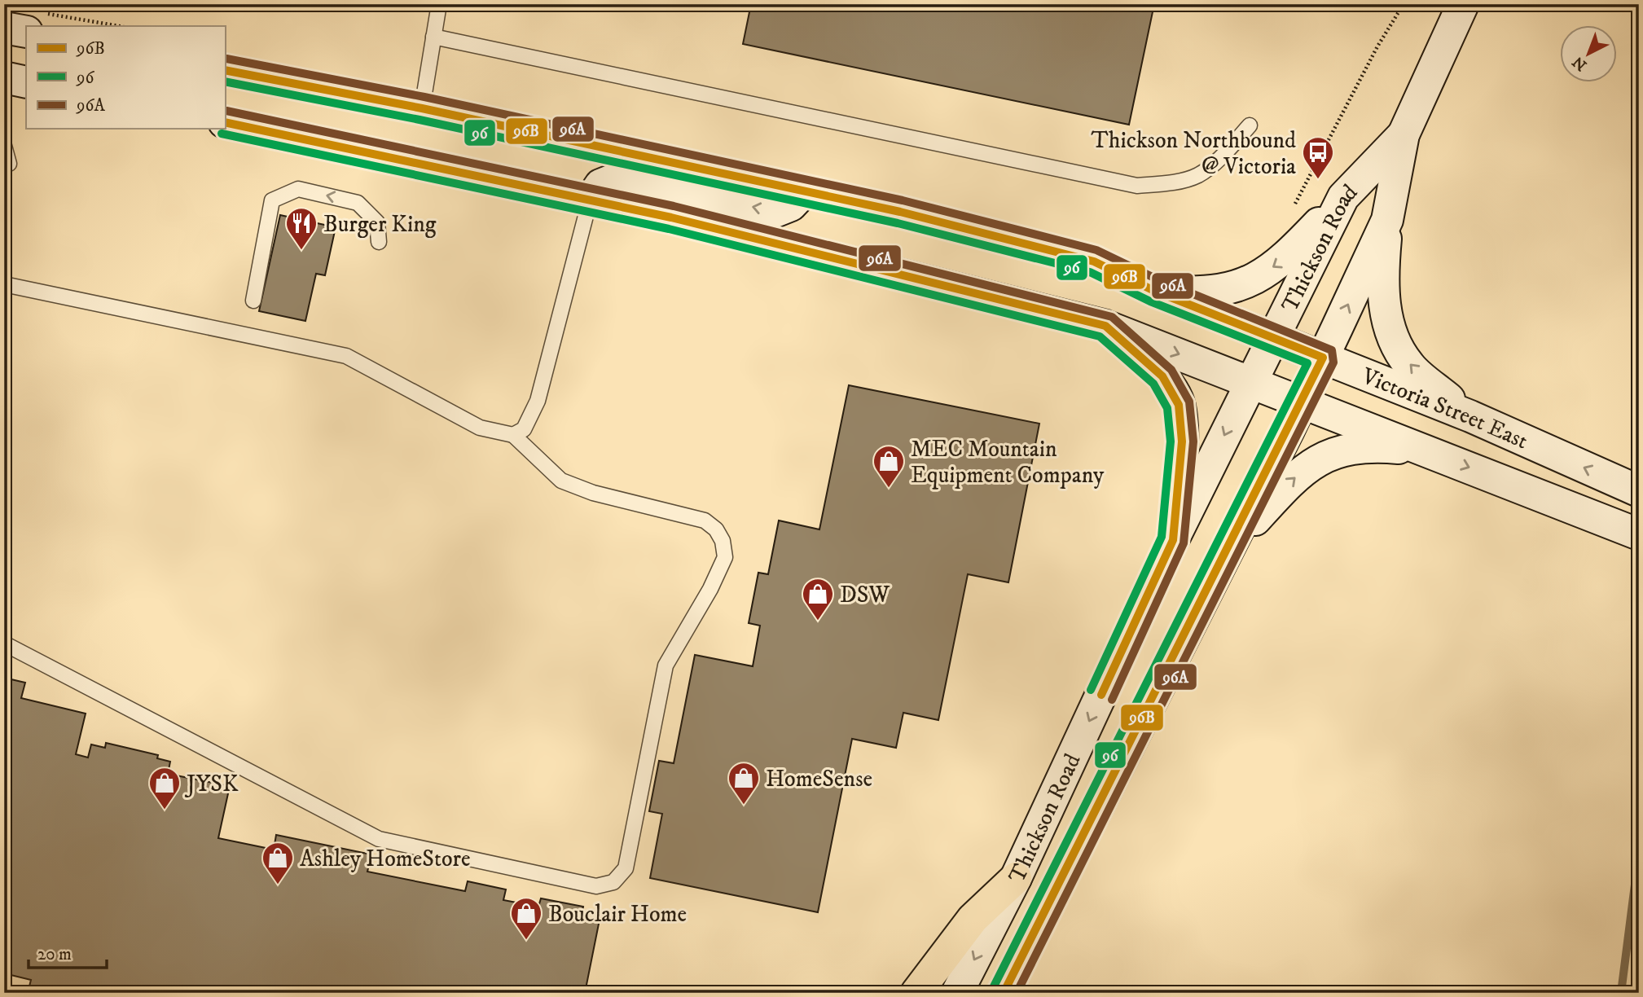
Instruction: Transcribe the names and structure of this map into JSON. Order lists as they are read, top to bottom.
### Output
{
  "streets": {
    "main road": ["Thickson Road", "Victoria Street East"]
  },
  "crossings": [
    ["Thickson Road", "Victoria Street East"]
  ],
  "places": {
    "bus stop": ["Thickson Northbound @ Victoria"],
    "restaurant": ["Burger King"],
    "shop": [
      "MEC Mountain Equipment Company",
      "DSW",
      "HomeSense",
      "JYSK",
      "Ashley HomeStore",
      "Bouclair Home"
    ]
  },
  "lines": ["transit line 96A", "transit line 96B", "transit line 96"],
  "legend": ["96B", "96", "96A"],
  "scale_bar": "20 m",
  "north": "bottom left"
}
